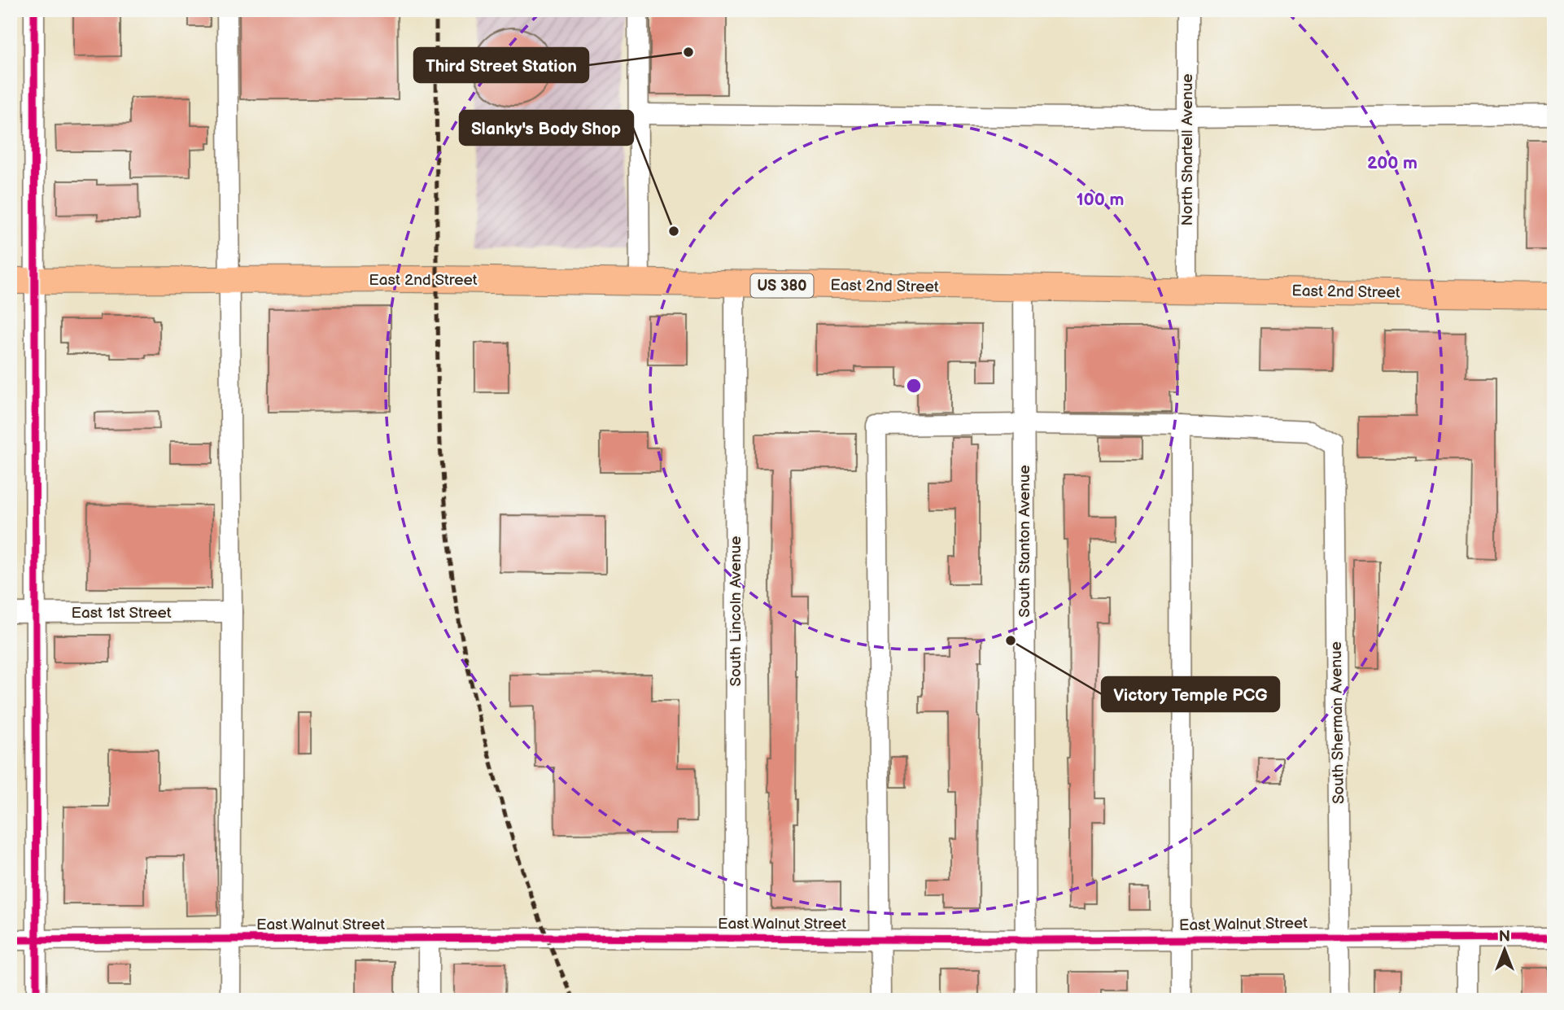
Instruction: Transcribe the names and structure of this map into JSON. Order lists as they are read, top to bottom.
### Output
{
  "streets": {
    "main road": ["East 2nd Street", "US 380"],
    "street": [
      "North Shartell Avenue",
      "South Stanton Avenue",
      "South Lincoln Avenue",
      "East 1st Street",
      "South Sherman Avenue",
      "East Walnut Street"
    ]
  },
  "crossings": [
    ["North Shartell Avenue", "East 2nd Street"],
    ["East 2nd Street", "South Stanton Avenue"],
    ["East 2nd Street", "South Lincoln Avenue"],
    ["South Stanton Avenue", "East Walnut Street"],
    ["South Lincoln Avenue", "East Walnut Street"],
    ["South Sherman Avenue", "East Walnut Street"]
  ],
  "places": ["Third Street Station", "Slanky's Body Shop", "Victory Temple PCG"],
  "north": "top",
  "rings": ["200 m", "100 m"]
}
